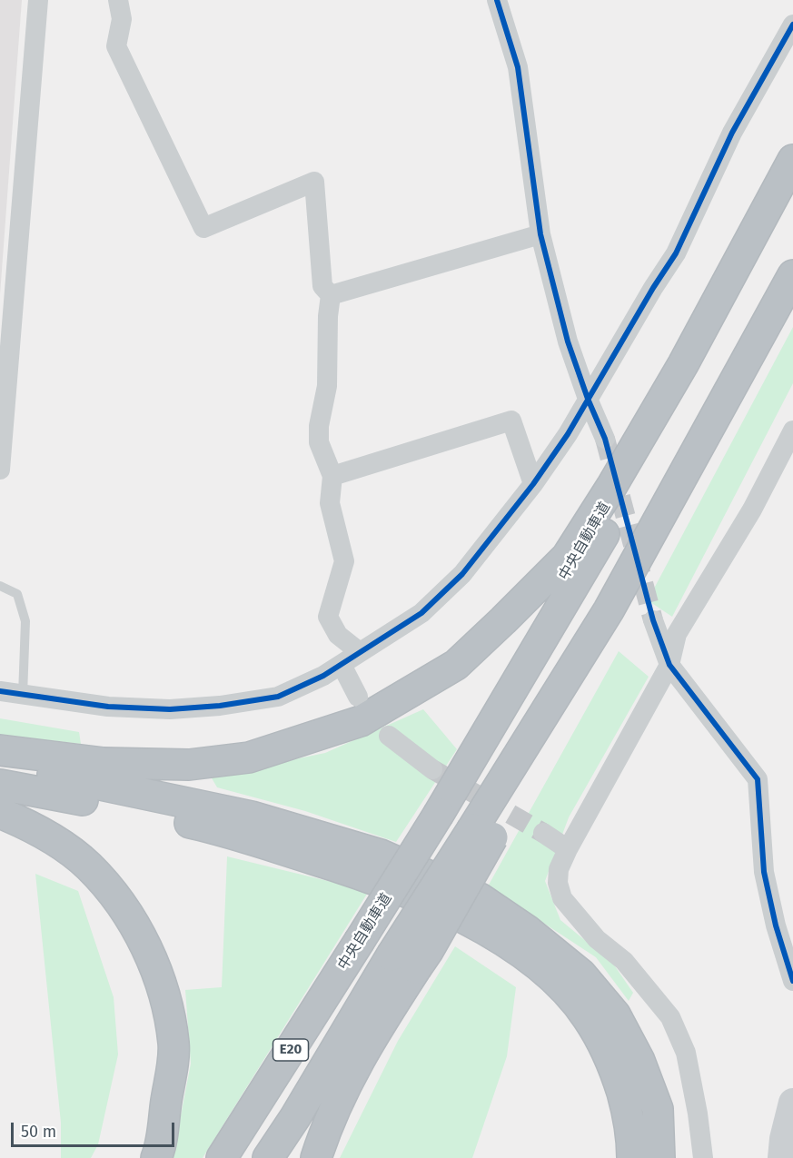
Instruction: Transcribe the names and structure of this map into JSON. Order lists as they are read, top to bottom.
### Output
{
  "streets": {
    "highway": ["中央自動車道", "E20"]
  },
  "scale_bar": "50 m"
}
